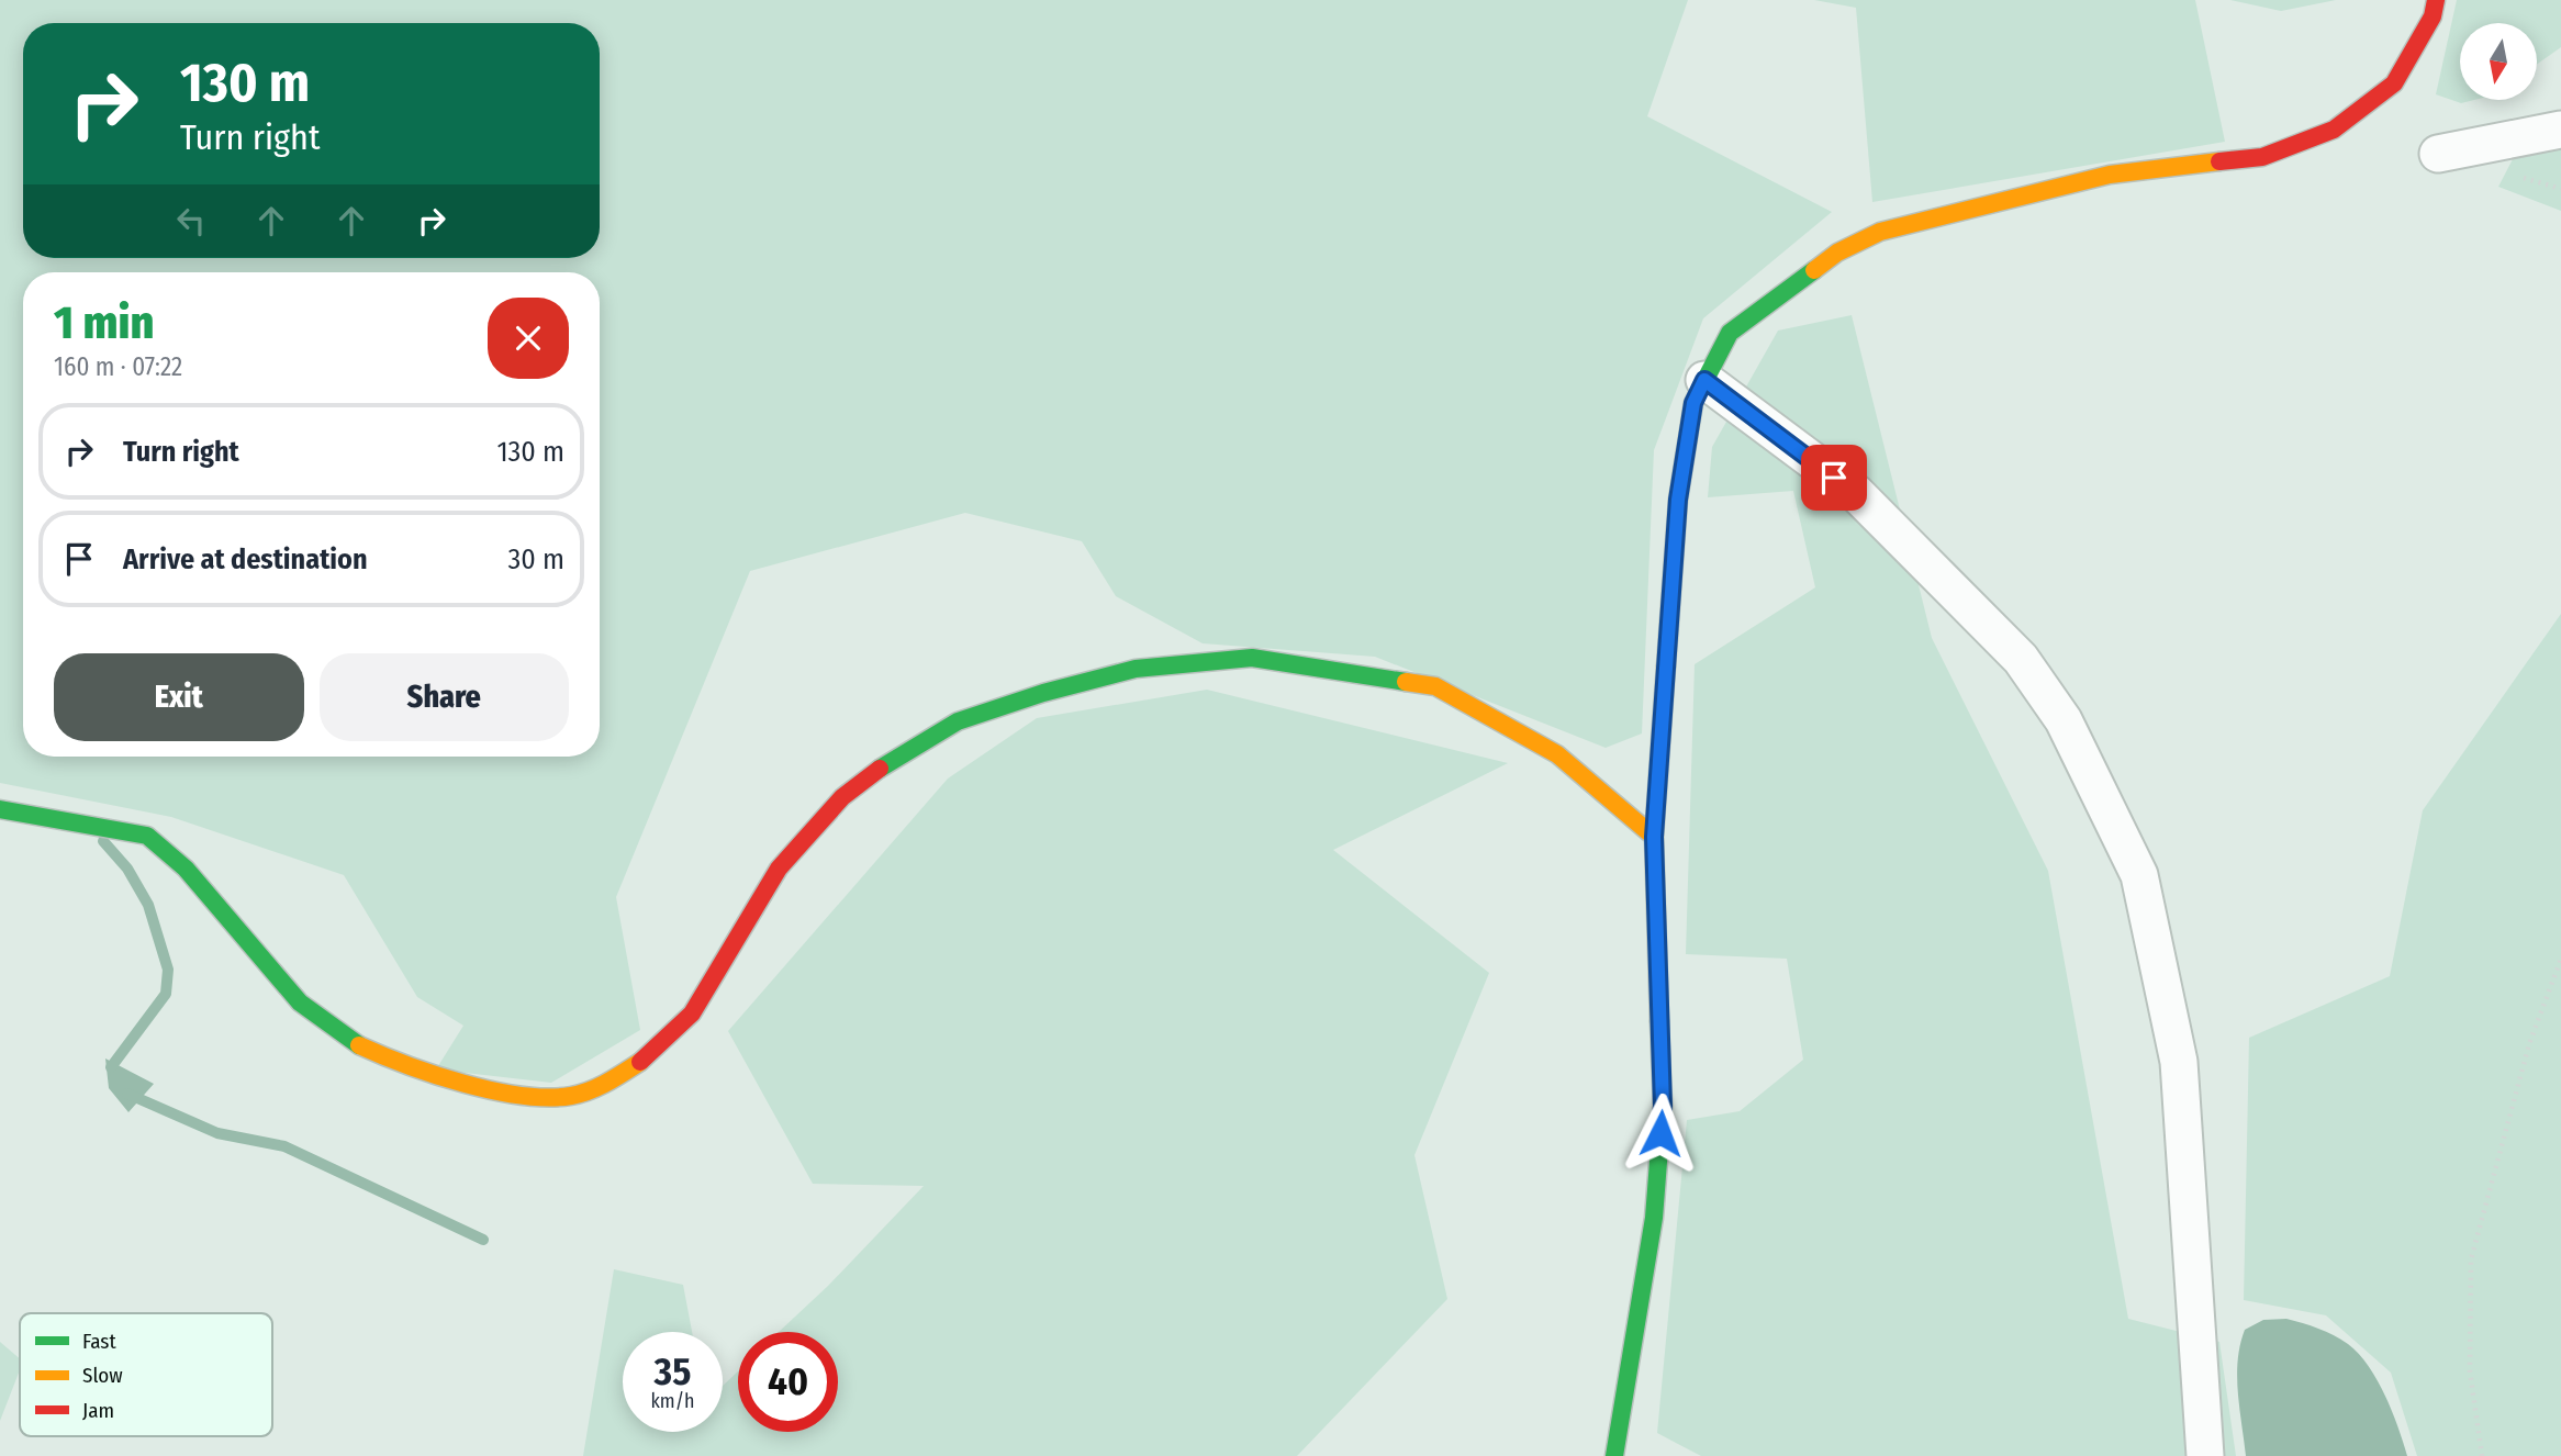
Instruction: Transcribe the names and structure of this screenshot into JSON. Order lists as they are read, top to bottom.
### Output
{
  "legend": ["Fast", "Slow", "Jam"],
  "north": "bottom",
  "page": {
    "turn": ["130 m", "Turn right"],
    "heading": ["1 min", "160 m · 07:22"],
    "list": [
      {
        "name": "Turn right",
        "value": "130 m"
      },
      {
        "name": "Arrive at destination",
        "value": "30 m"
      }
    ],
    "buttons": ["Exit", "Share"],
    "speed": "35 km/h",
    "limit": "40"
  }
}
